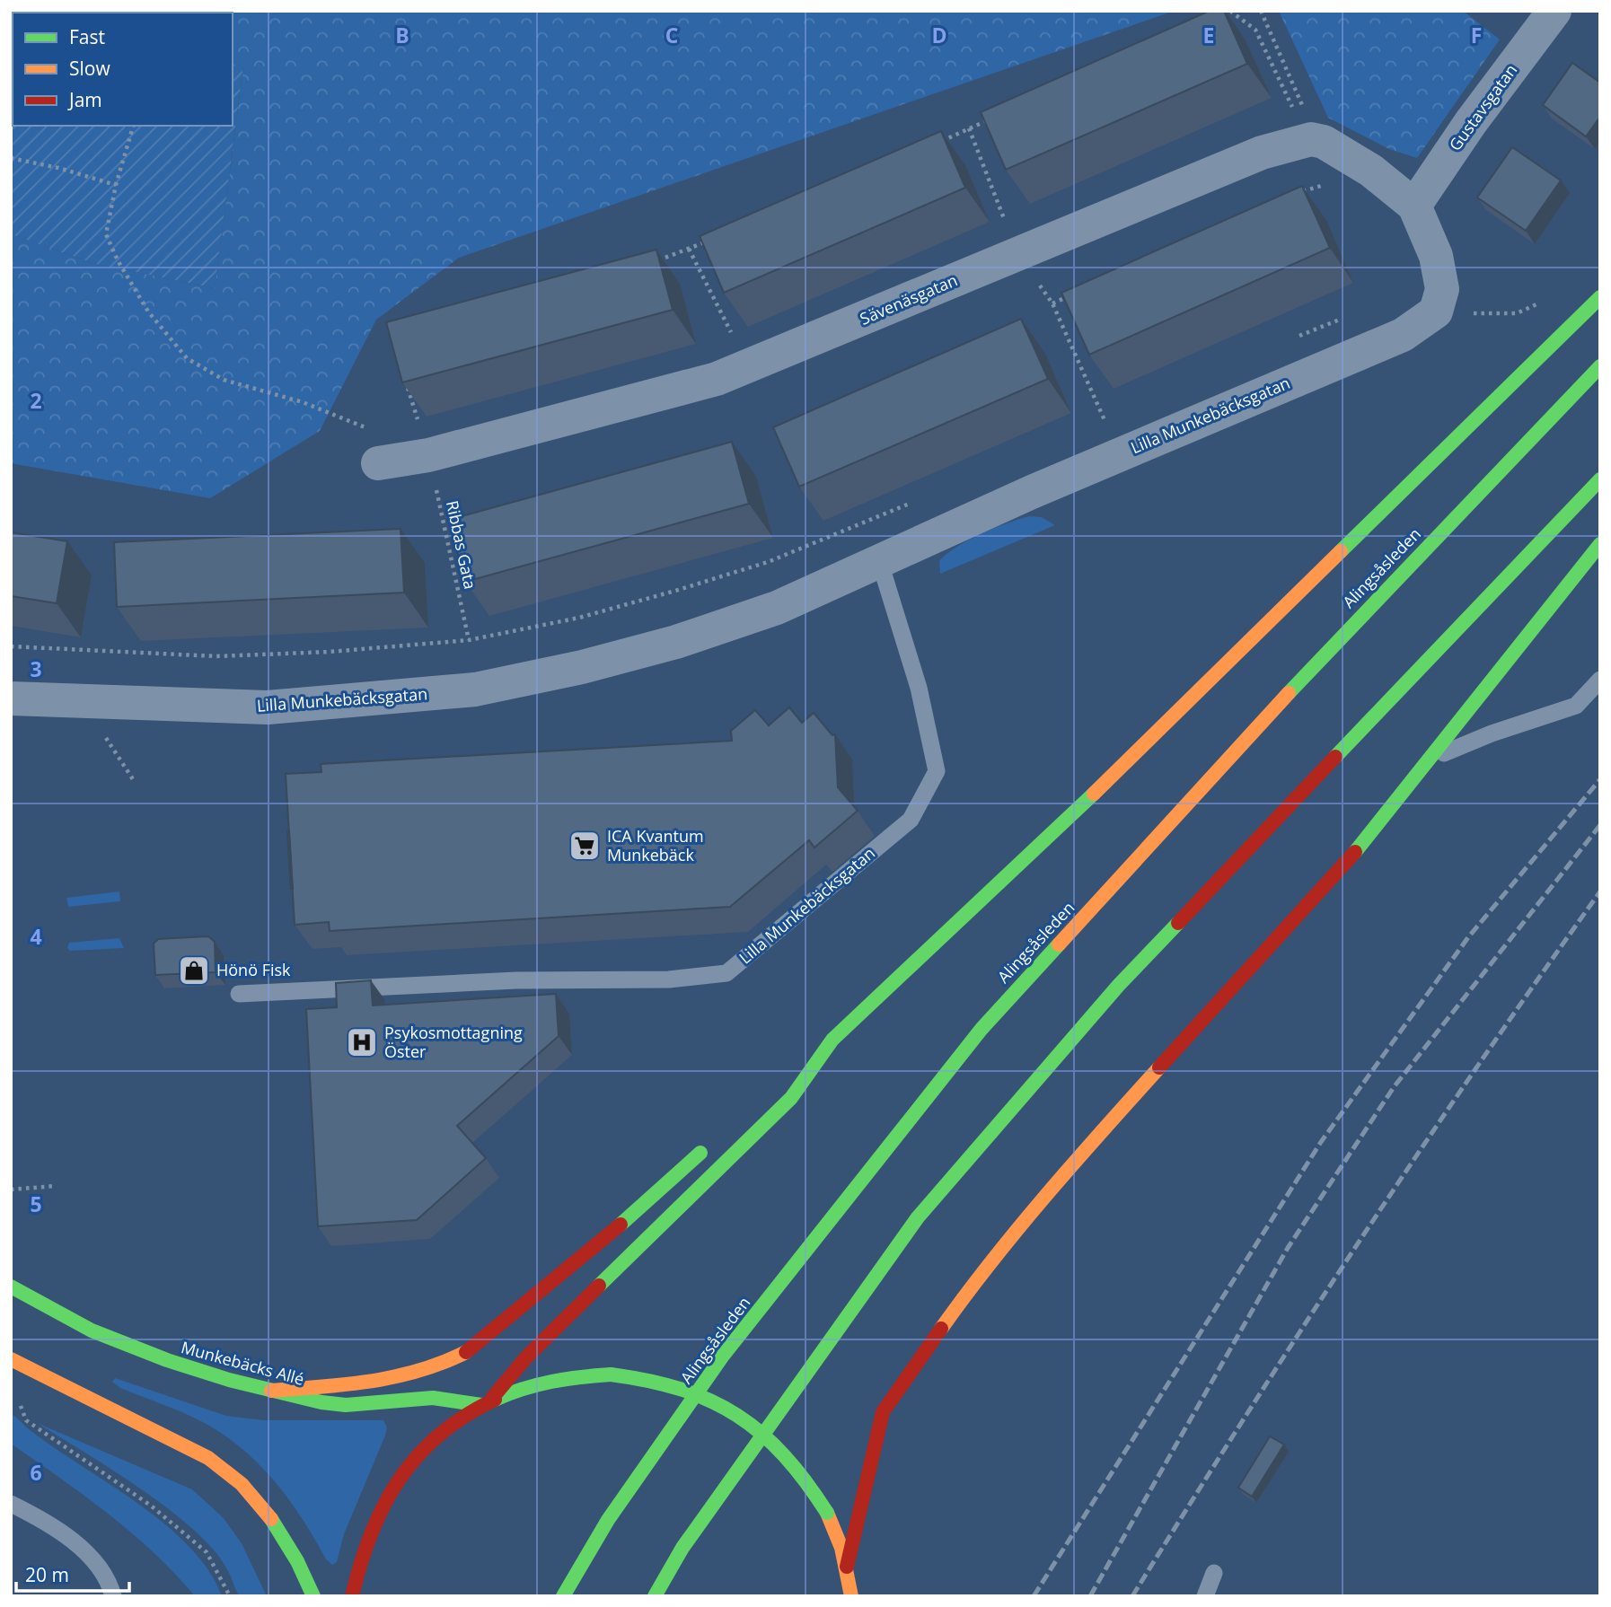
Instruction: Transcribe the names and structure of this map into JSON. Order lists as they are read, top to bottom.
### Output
{
  "streets": {
    "main road": ["Alingsåsleden", "Munkebäcks Allé"],
    "street": ["Gustavsgatan", "Sävenäsgatan", "Lilla Munkebäcksgatan"],
    "path": ["Ribbas Gata"]
  },
  "crossings": [
    ["Sävenäsgatan", "Ribbas Gata"]
  ],
  "places": {
    "supermarket": ["ICA Kvantum Munkebäck"],
    "shop": ["Hönö Fisk"],
    "hospital": ["Psykosmottagning Öster"]
  },
  "legend": ["Fast", "Slow", "Jam"],
  "scale_bar": "20 m",
  "grid": {
    "columns": [
      "B",
      "C",
      "D",
      "E",
      "F"
    ],
    "rows": [
      "2",
      "3",
      "4",
      "5",
      "6"
    ]
  }
}
